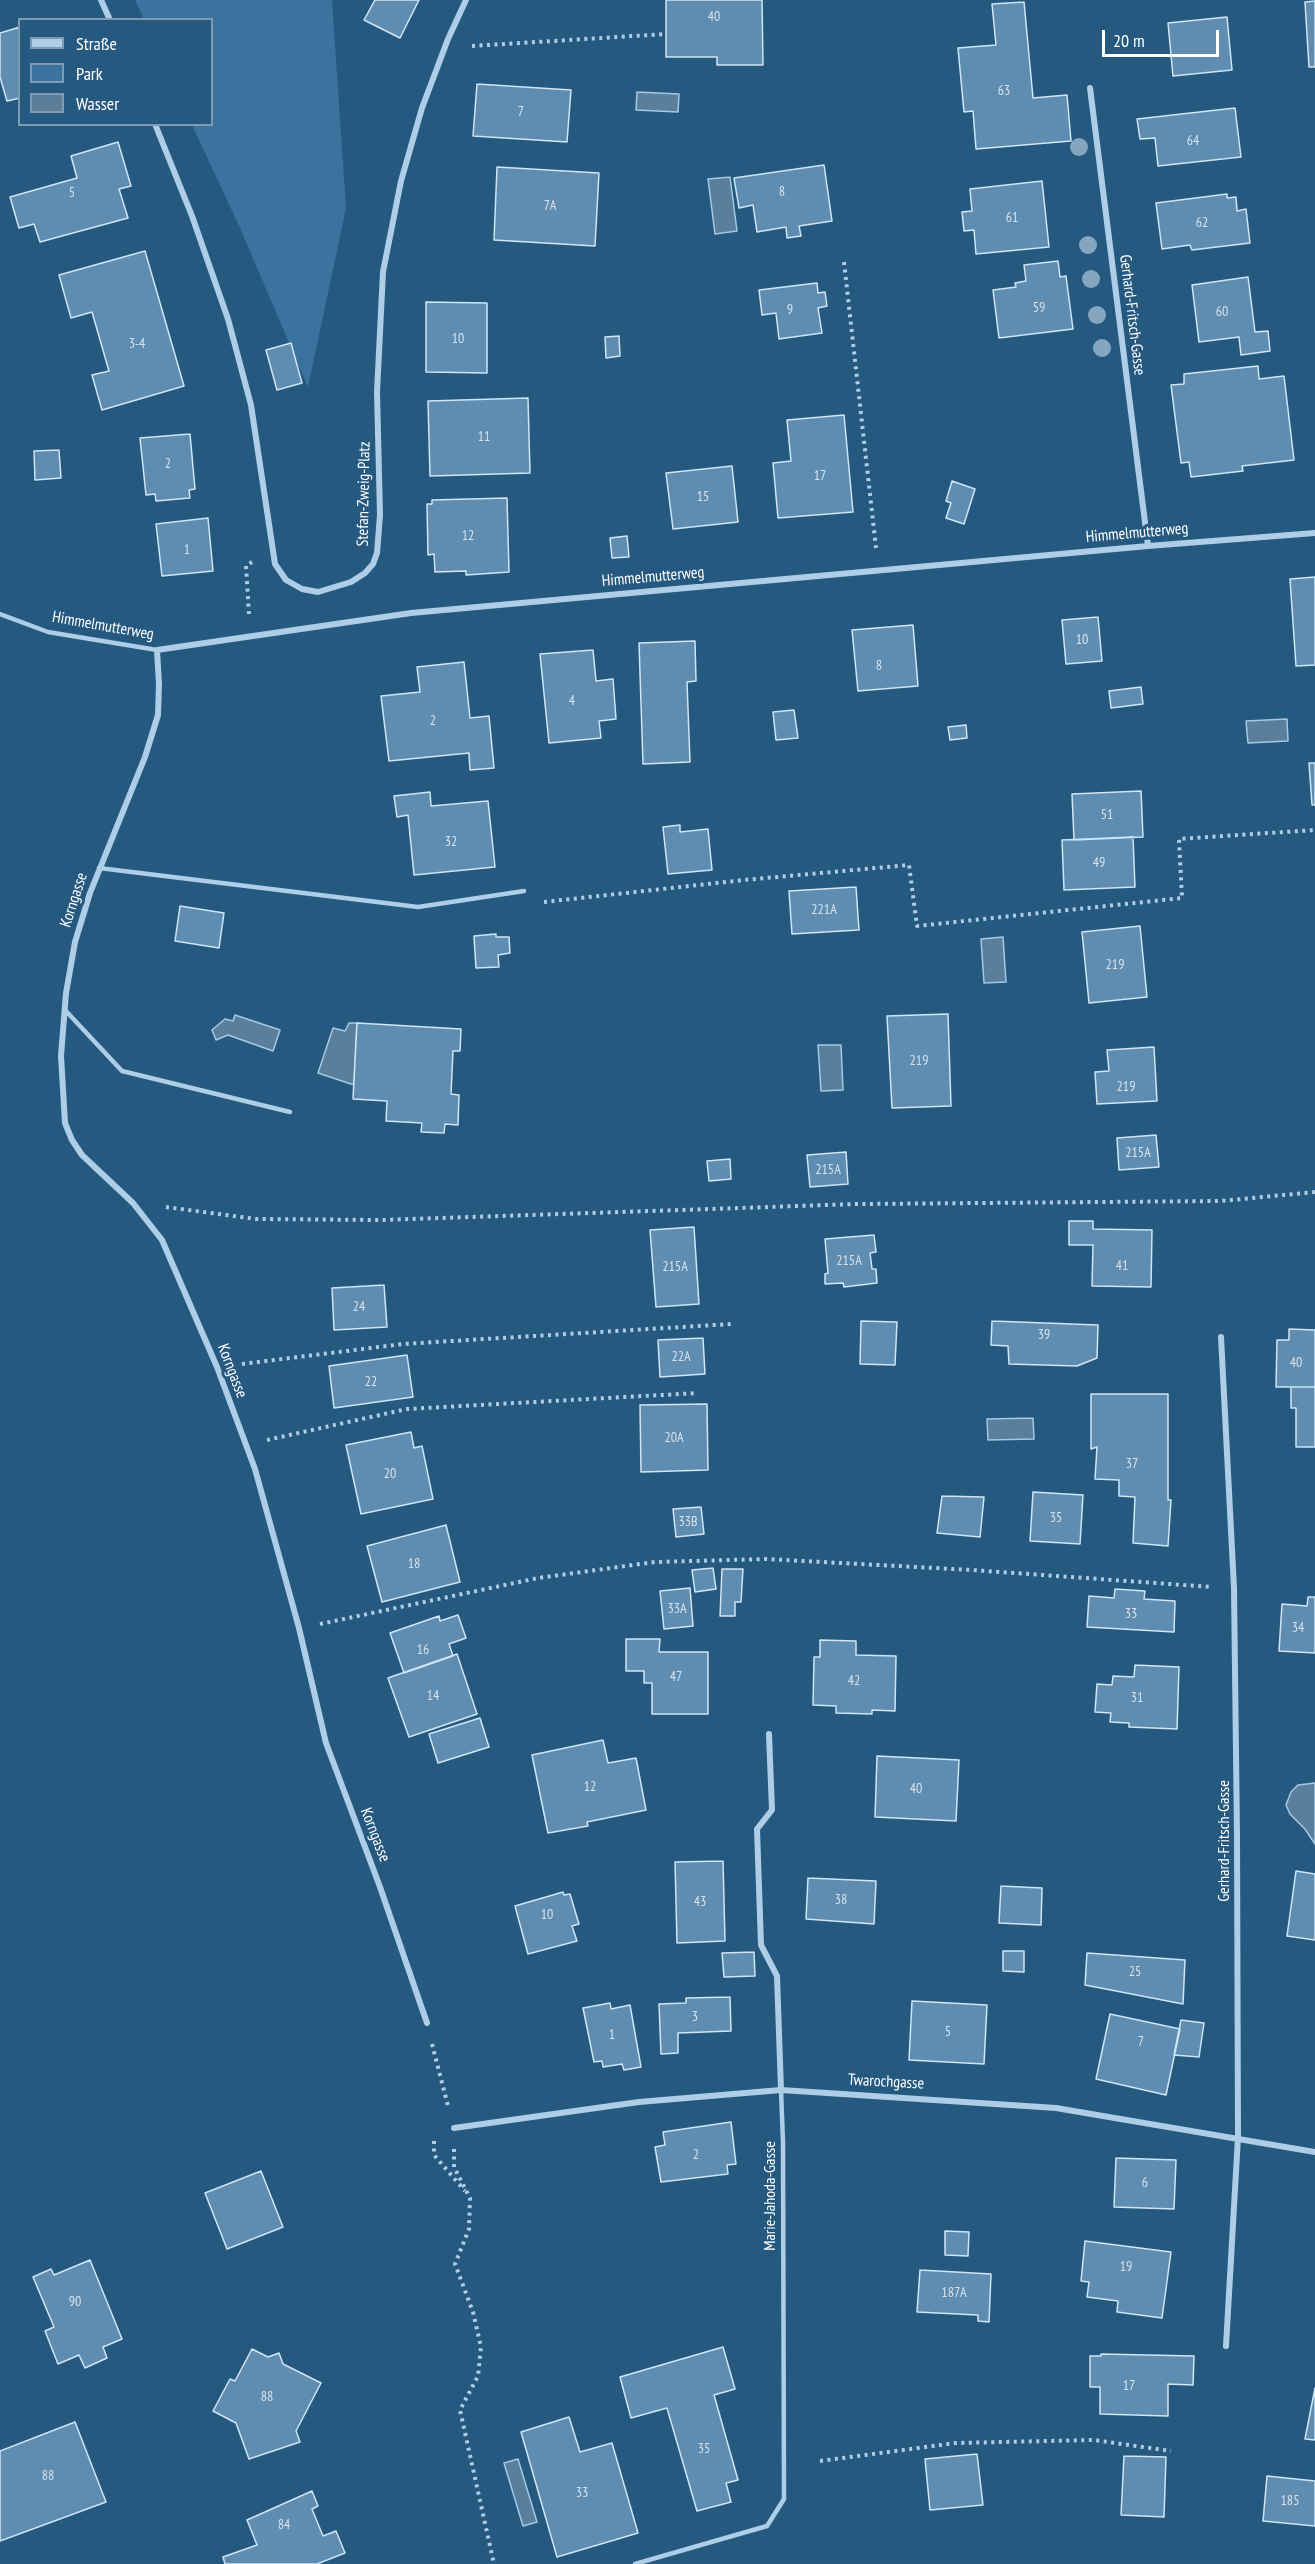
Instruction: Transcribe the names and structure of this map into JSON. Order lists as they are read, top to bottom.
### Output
{
  "streets": {
    "street": [
      "Gerhard-Fritsch-Gasse",
      "Stefan-Zweig-Platz",
      "Himmelmutterweg",
      "Korngasse",
      "Twarochgasse",
      "Marie-Jahoda-Gasse"
    ]
  },
  "crossings": [
    ["Gerhard-Fritsch-Gasse", "Himmelmutterweg"],
    ["Gerhard-Fritsch-Gasse", "Twarochgasse"],
    ["Himmelmutterweg", "Korngasse"],
    ["Twarochgasse", "Marie-Jahoda-Gasse"]
  ],
  "house_numbers": [
    "40",
    "63",
    "7",
    "64",
    "8",
    "5",
    "7A",
    "61",
    "62",
    "59",
    "9",
    "60",
    "10",
    "3-4",
    "11",
    "2",
    "17",
    "15",
    "12",
    "1",
    "10",
    "8",
    "4",
    "2",
    "51",
    "32",
    "49",
    "221A",
    "219",
    "219",
    "219",
    "215A",
    "215A",
    "215A",
    "41",
    "215A",
    "24",
    "39",
    "22A",
    "40",
    "22",
    "20A",
    "37",
    "20",
    "35",
    "33B",
    "18",
    "33A",
    "33",
    "34",
    "16",
    "47",
    "42",
    "14",
    "31",
    "12",
    "40",
    "38",
    "43",
    "10",
    "25",
    "3",
    "5",
    "1",
    "7",
    "2",
    "6",
    "19",
    "187A",
    "90",
    "17",
    "88",
    "35",
    "88",
    "33",
    "185",
    "84"
  ],
  "legend": ["Straße", "Park", "Wasser"],
  "scale_bar": "20 m"
}
